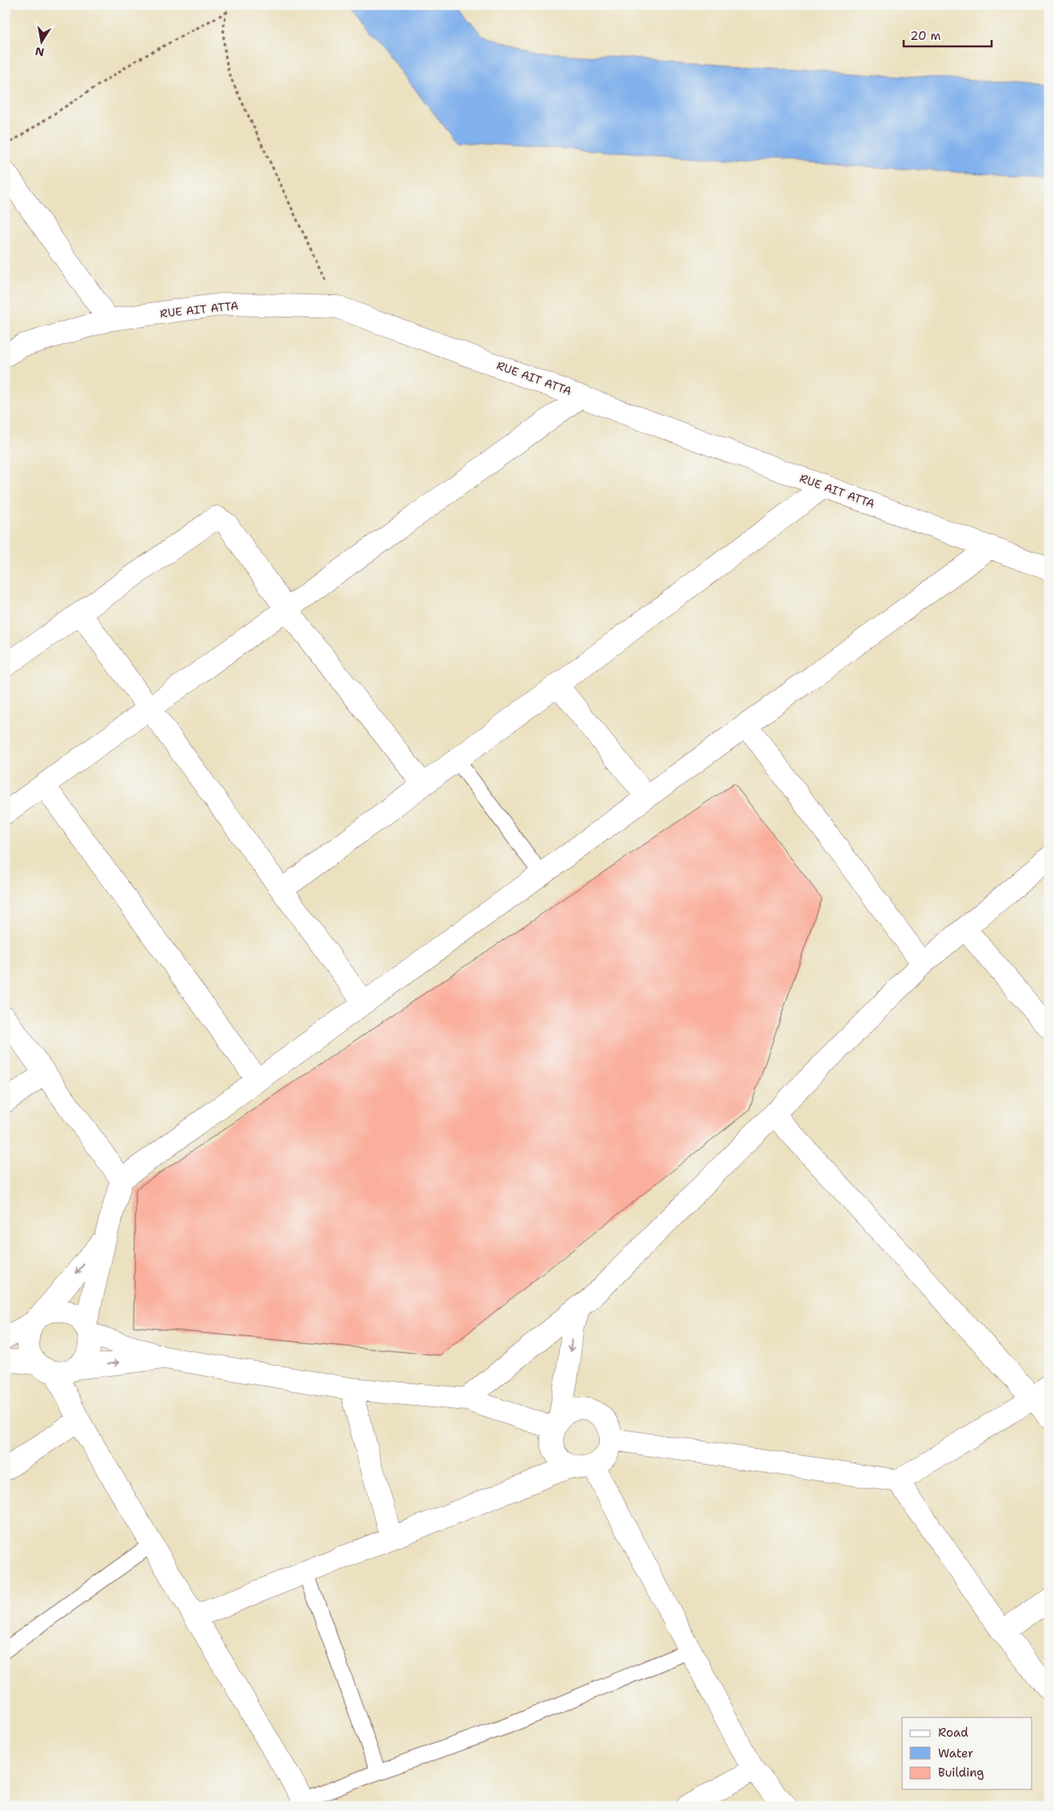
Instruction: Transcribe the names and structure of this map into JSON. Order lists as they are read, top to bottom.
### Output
{
  "streets": {
    "street": ["RUE AIT ATTA"]
  },
  "legend": ["Road", "Water", "Building"],
  "scale_bar": "20 m",
  "north": "bottom"
}
